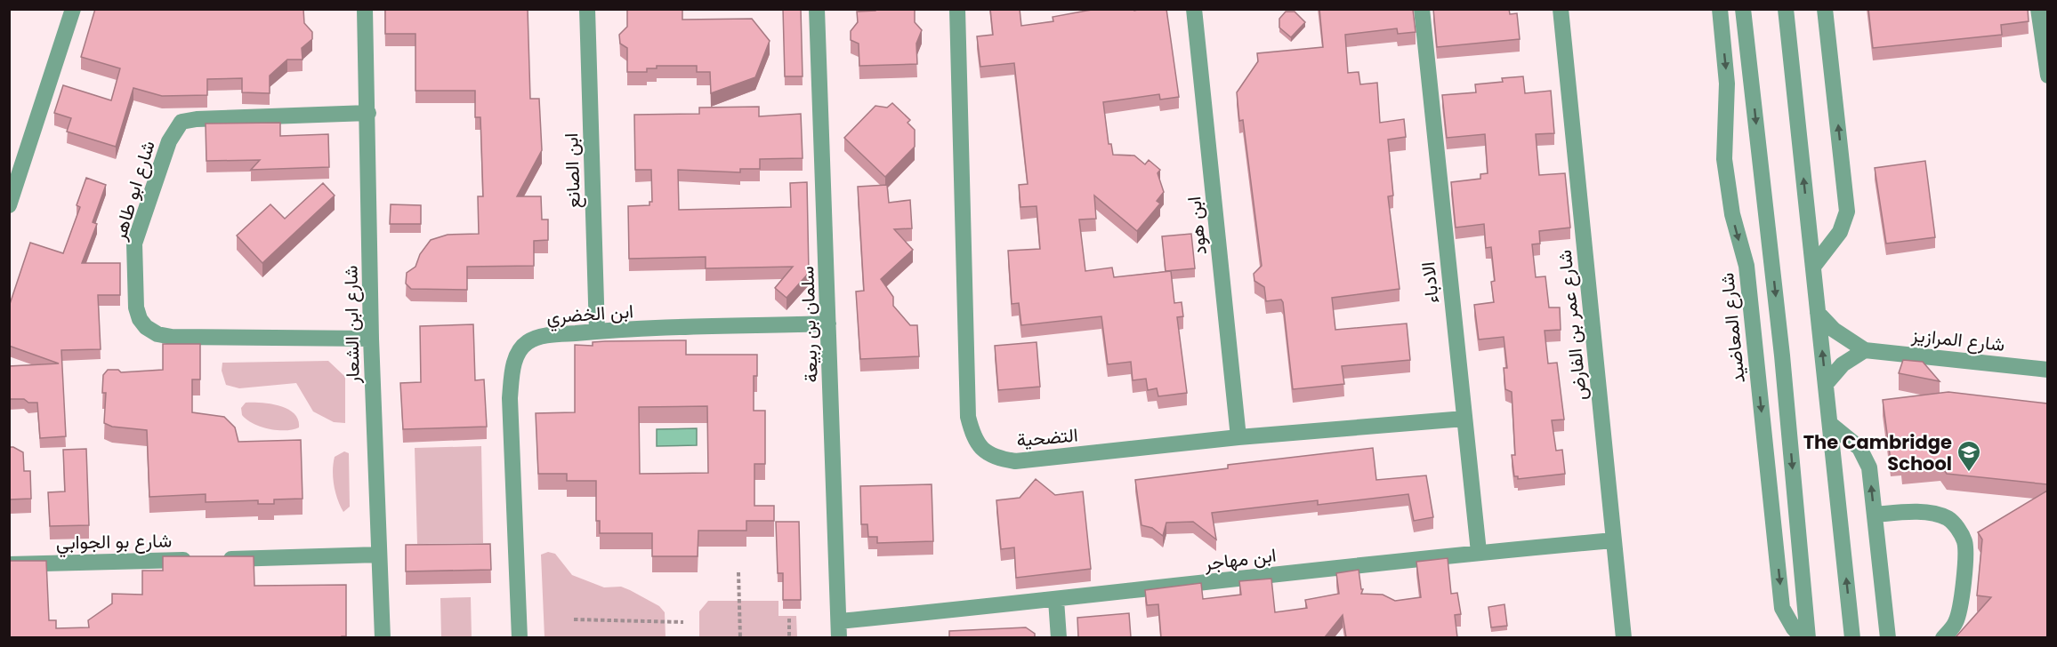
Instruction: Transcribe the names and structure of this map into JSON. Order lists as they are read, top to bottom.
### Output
{
  "streets": {
    "street": [
      "ابن الصانع",
      "شارع ابو طاهر",
      "ابن هود",
      "الادباء",
      "ابن الخضري",
      "شارع ابن الشعار",
      "سلمان بن ربيعة",
      "شارع عمر بن الفارض",
      "شارع المعاضيد",
      "شارع المرازيز",
      "التضحية",
      "شارع بو الجوابي",
      "ابن مهاجر"
    ]
  },
  "crossings": [
    ["ابن الصانع", "ابن الخضري"],
    ["شارع ابو طاهر", "شارع ابن الشعار"],
    ["ابن هود", "التضحية"],
    ["الادباء", "التضحية"],
    ["الادباء", "ابن مهاجر"],
    ["ابن الخضري", "سلمان بن ربيعة"],
    ["شارع ابن الشعار", "شارع بو الجوابي"],
    ["سلمان بن ربيعة", "ابن مهاجر"],
    ["شارع عمر بن الفارض", "ابن مهاجر"]
  ],
  "places": {
    "school or university": ["The Cambridge School"]
  }
}
